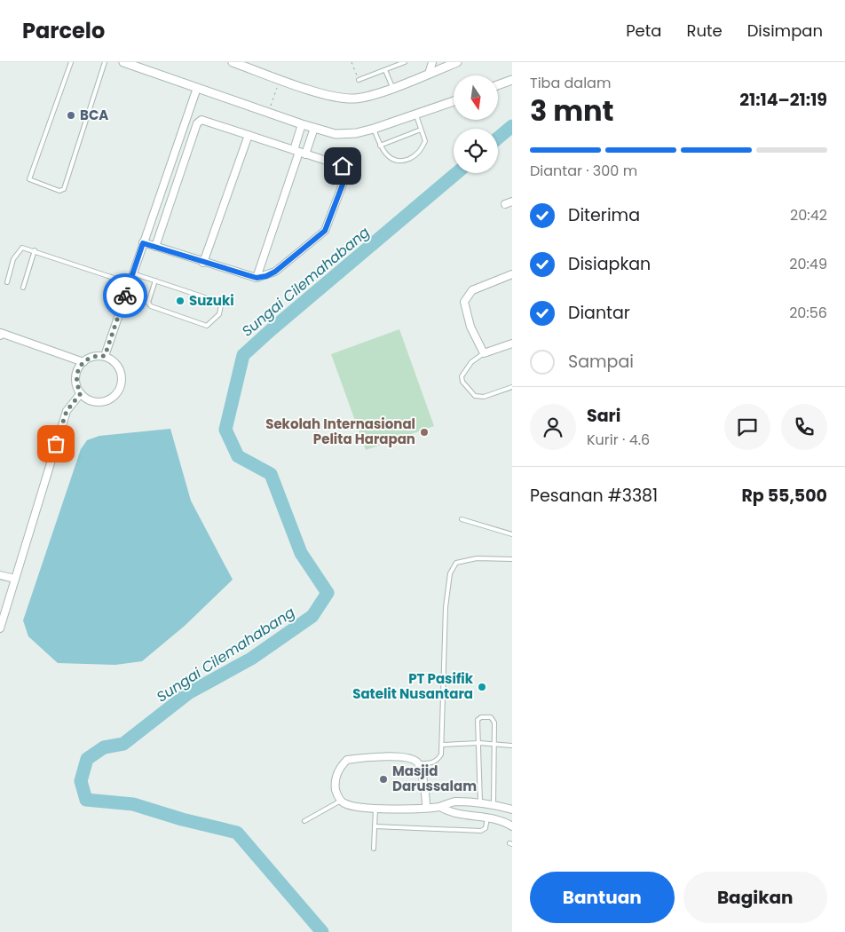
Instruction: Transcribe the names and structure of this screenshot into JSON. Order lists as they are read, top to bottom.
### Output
{
  "water": ["Sungai Cilemahabang"],
  "places": [
    "BCA",
    "Suzuki",
    "Sekolah Internasional Pelita Harapan",
    "PT Pasifik Satelit Nusantara",
    "Masjid Darussalam"
  ],
  "north": "bottom",
  "page": {
    "header": "Parcelo",
    "nav": ["Peta", "Rute", "Disimpan"],
    "heading": ["3 mnt", "Tiba dalam", "21:14–21:19"],
    "panel": [
      "Sari",
      "Kurir · 4.6",
      "Pesanan #3381",
      "Rp 55,500"
    ],
    "bar": "Diantar · 300 m",
    "list": [
      ["Diterima", "20:42"],
      ["Disiapkan", "20:49"],
      ["Diantar", "20:56"],
      "Sampai"
    ],
    "buttons": ["Bantuan", "Bagikan"]
  }
}
